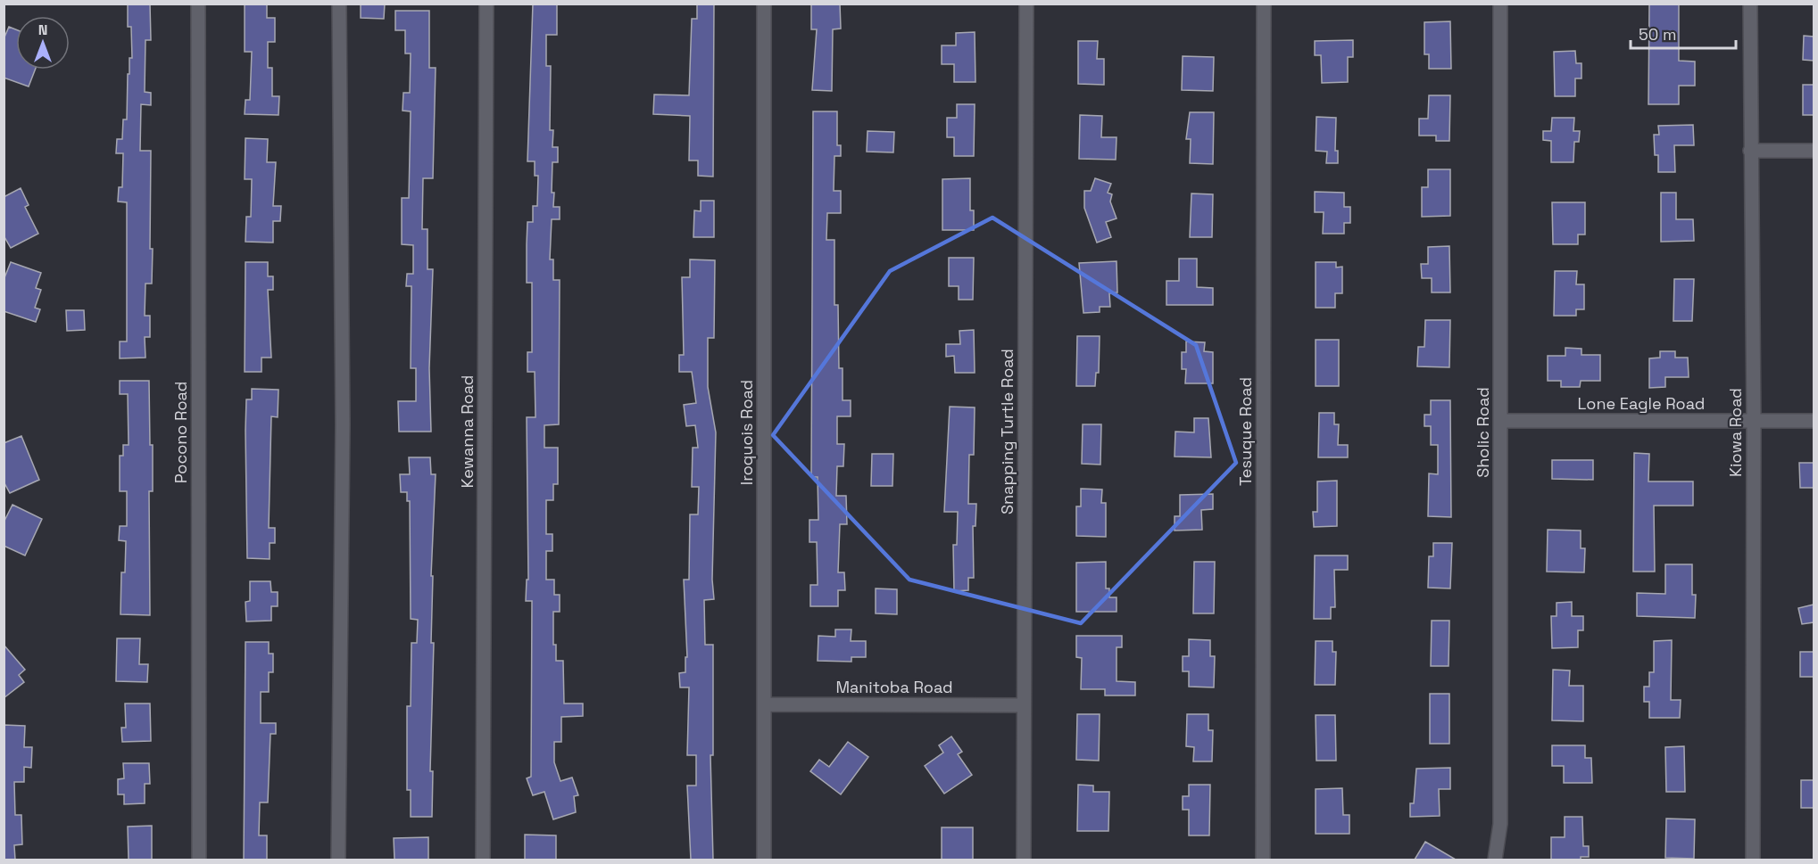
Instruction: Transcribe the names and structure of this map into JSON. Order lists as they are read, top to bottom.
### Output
{
  "streets": {
    "street": [
      "Lone Eagle Road",
      "Kewanna Road",
      "Snapping Turtle Road",
      "Tesuque Road",
      "Pocono Road",
      "Iroquois Road",
      "Sholic Road",
      "Kiowa Road",
      "Manitoba Road"
    ]
  },
  "crossings": [
    ["Lone Eagle Road", "Sholic Road"],
    ["Lone Eagle Road", "Kiowa Road"],
    ["Snapping Turtle Road", "Manitoba Road"],
    ["Iroquois Road", "Manitoba Road"]
  ],
  "scale_bar": "50 m",
  "north": "top"
}
